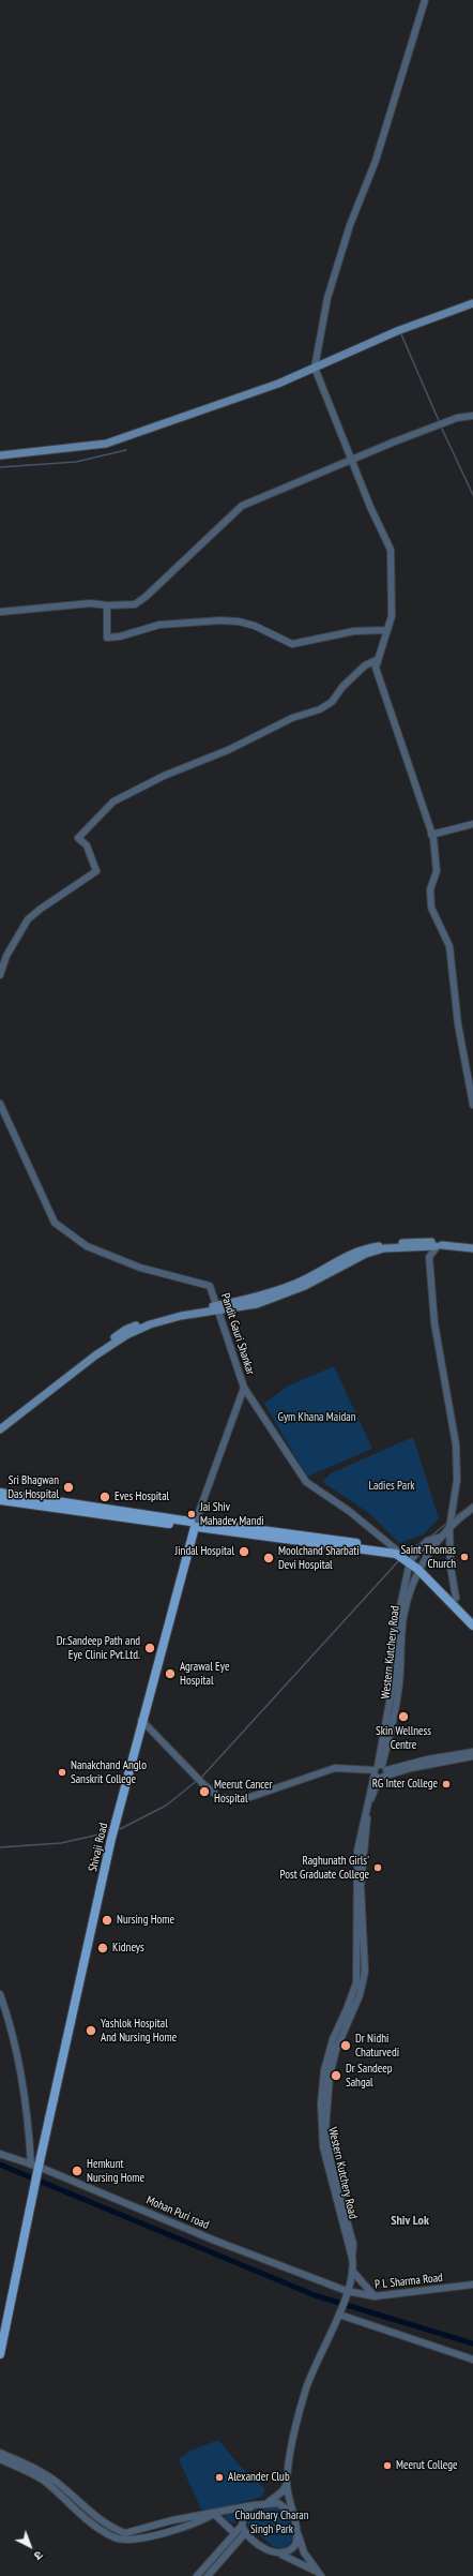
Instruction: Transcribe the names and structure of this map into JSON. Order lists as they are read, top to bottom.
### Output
{
  "streets": {
    "main road": ["Shivaji Road"],
    "street": [
      "Pandit Gauri Shankar",
      "Western Kutchery Road",
      "Mohan Puri road",
      "P L Sharma Road"
    ]
  },
  "crossings": [
    ["Western Kutchery Road", "Mohan Puri road"],
    ["Western Kutchery Road", "P L Sharma Road"],
    ["Shivaji Road", "Mohan Puri road"],
    ["Mohan Puri road", "P L Sharma Road"]
  ],
  "districts": ["Shiv Lok"],
  "parks": ["Gym Khana Maidan", "Ladies Park", "Chaudhary Charan Singh Park"],
  "places": [
    "Sri Bhagwan Das Hospital",
    "Eves Hospital",
    "Jai Shiv Mahadev Mandi",
    "Jindal Hospital",
    "Saint Thomas Church",
    "Moolchand Sharbati Devi Hospital",
    "Dr.Sandeep Path and Eye Clinic Pvt.Ltd.",
    "Agrawal Eye Hospital",
    "Skin Wellness Centre",
    "Nanakchand Anglo Sanskrit College",
    "RG Inter College",
    "Meerut Cancer Hospital",
    "Raghunath Girls' Post Graduate College",
    "Nursing Home",
    "Kidneys",
    "Yashlok Hospital And Nursing Home",
    "Dr Nidhi Chaturvedi",
    "Dr Sandeep Sahgal",
    "Hemkunt Nursing Home",
    "Meerut College",
    "Alexander Club"
  ],
  "north": "bottom right"
}
